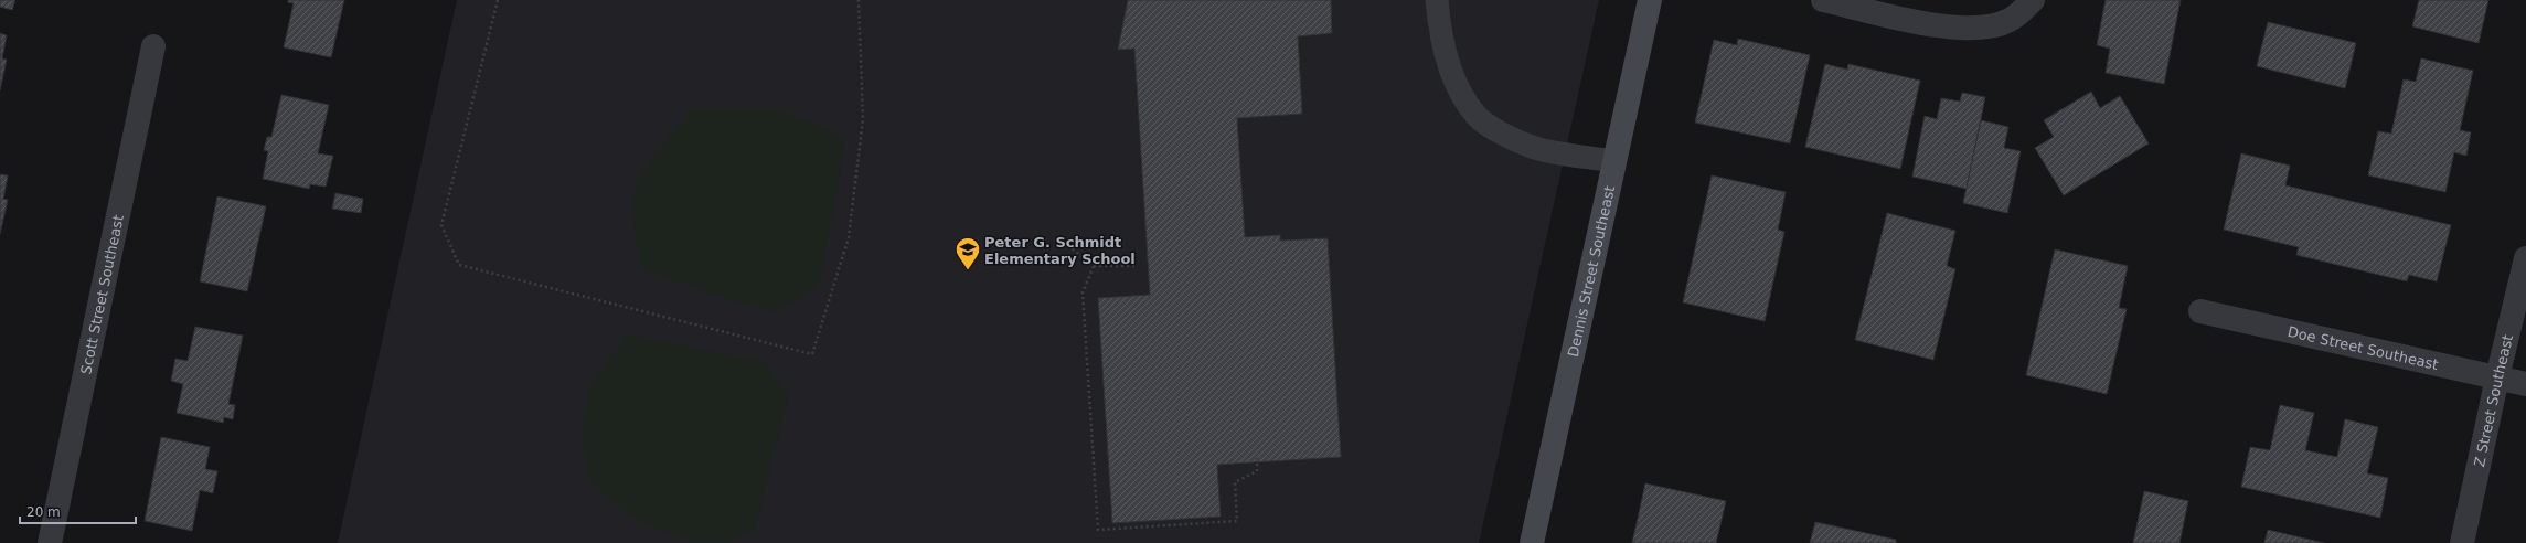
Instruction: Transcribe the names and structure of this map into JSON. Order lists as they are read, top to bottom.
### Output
{
  "streets": {
    "street": [
      "Dennis Street Southeast",
      "Scott Street Southeast",
      "Doe Street Southeast",
      "Z Street Southeast"
    ]
  },
  "crossings": [
    ["Doe Street Southeast", "Z Street Southeast"]
  ],
  "places": {
    "school or university": ["Peter G. Schmidt Elementary School"]
  },
  "scale_bar": "20 m"
}
